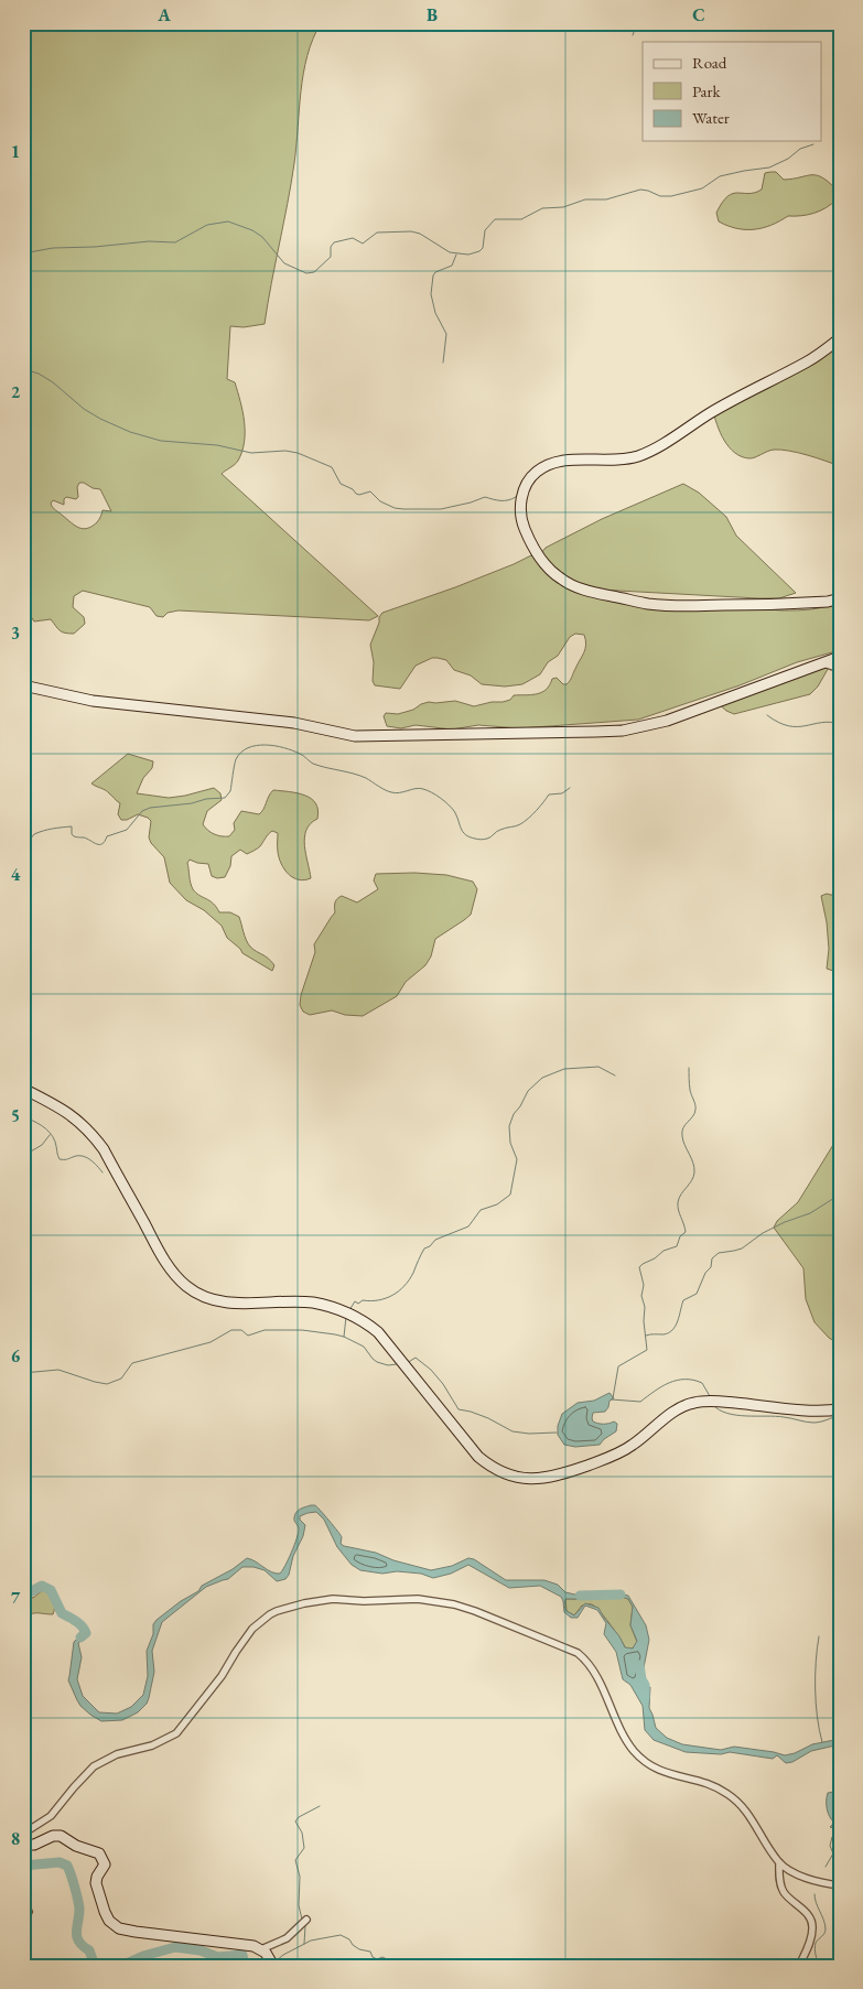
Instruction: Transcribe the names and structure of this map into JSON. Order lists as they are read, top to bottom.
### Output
{
  "legend": ["Road", "Park", "Water"],
  "grid": {
    "columns": ["A", "B", "C"],
    "rows": [
      "1",
      "2",
      "3",
      "4",
      "5",
      "6",
      "7",
      "8"
    ]
  }
}
